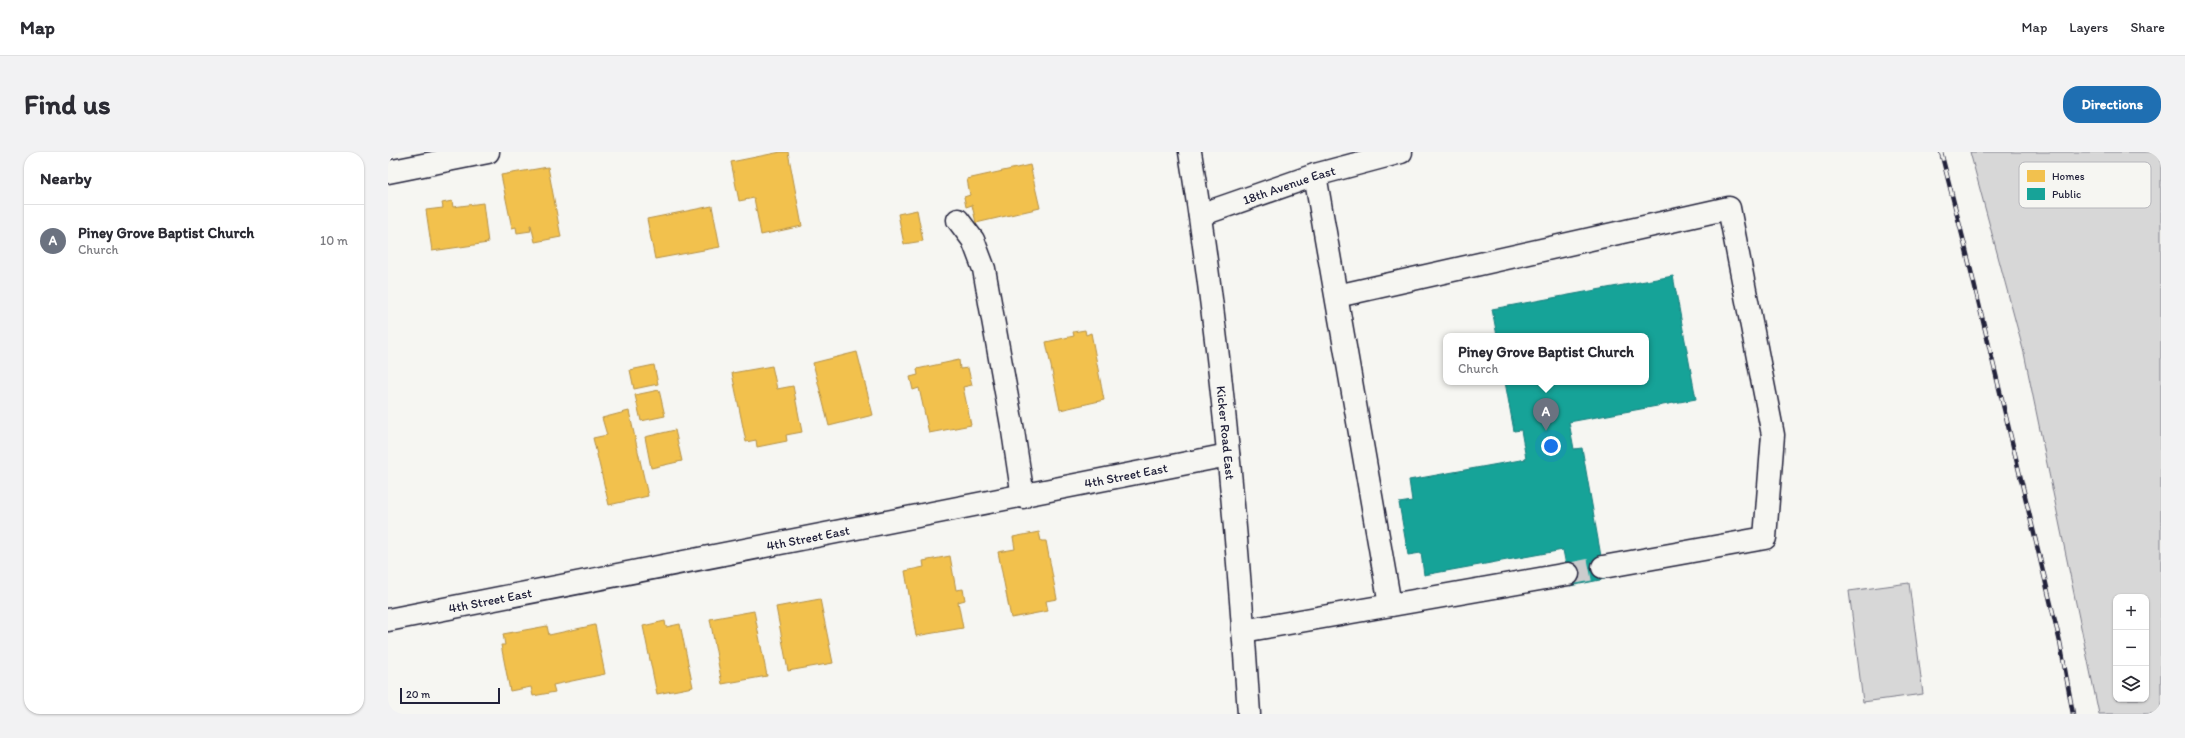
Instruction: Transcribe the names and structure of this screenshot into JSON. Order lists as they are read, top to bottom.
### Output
{
  "streets": {
    "street": ["18th Avenue East", "Kicker Road East", "4th Street East"]
  },
  "crossings": [
    ["18th Avenue East", "Kicker Road East"],
    ["Kicker Road East", "4th Street East"]
  ],
  "legend": ["Homes", "Public"],
  "scale_bar": "20 m",
  "page": {
    "header": "Map",
    "nav": ["Map", "Layers", "Share"],
    "buttons": "Directions",
    "title": "Find us",
    "heading": "Nearby",
    "list": [
      {
        "mark": "A",
        "name": "Piney Grove Baptist Church",
        "note": "Church",
        "value": "10 m"
      }
    ],
    "popup": ["Piney Grove Baptist Church", "Church"],
    "pins": "A",
    "map_buttons": ["+", "−"],
    "scale": "20 m"
  }
}
